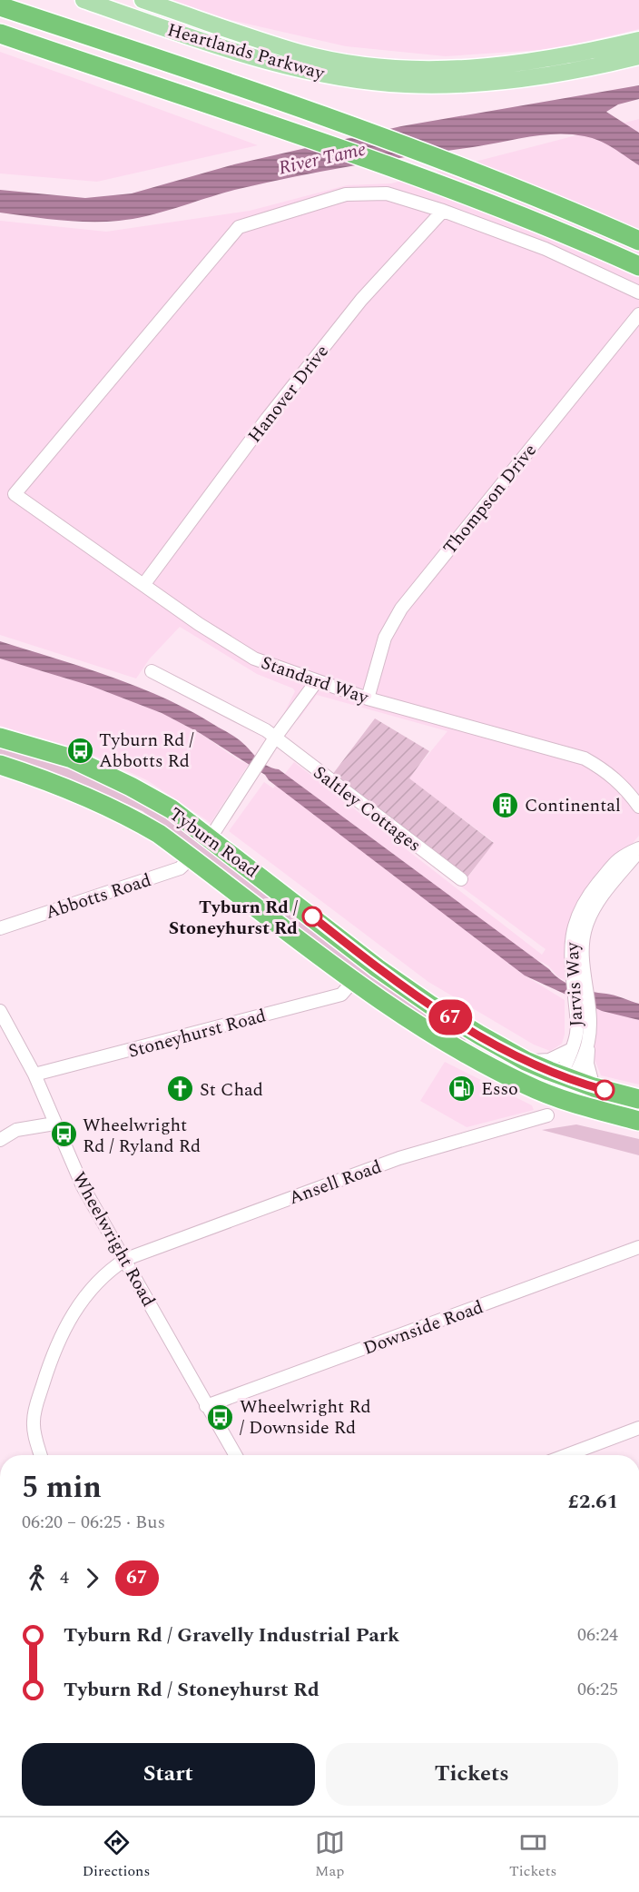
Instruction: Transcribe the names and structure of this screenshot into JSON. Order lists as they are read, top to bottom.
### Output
{
  "streets": {
    "highway": ["Tyburn Road"],
    "main road": ["Heartlands Parkway"],
    "street": [
      "Hanover Drive",
      "Thompson Drive",
      "Standard Way",
      "Saltley Cottages",
      "Abbotts Road",
      "Jarvis Way",
      "Stoneyhurst Road",
      "Ansell Road",
      "Wheelwright Road",
      "Downside Road"
    ]
  },
  "crossings": [
    ["Hanover Drive", "Standard Way"],
    ["Thompson Drive", "Standard Way"],
    ["Tyburn Road", "Abbotts Road"],
    ["Tyburn Road", "Jarvis Way"],
    ["Tyburn Road", "Stoneyhurst Road"],
    ["Stoneyhurst Road", "Wheelwright Road"],
    ["Ansell Road", "Wheelwright Road"],
    ["Wheelwright Road", "Downside Road"]
  ],
  "water": ["River Tame"],
  "places": {
    "bus stop": ["Tyburn Rd / Abbotts Rd", "Wheelwright Rd / Ryland Rd", "Wheelwright Rd / Downside Rd"],
    "building": ["Continental"],
    "other": ["Tyburn Rd / Stoneyhurst Rd"],
    "fuel station": ["Esso"],
    "church": ["St Chad"]
  },
  "lines": ["bus line 67"],
  "page": {
    "on_map": "67",
    "heading": ["5 min", "06:20 – 06:25 · Bus", "£2.61"],
    "legs": ["4", "67"],
    "list": [
      {
        "name": "Tyburn Rd / Gravelly Industrial Park",
        "value": "06:24"
      },
      {
        "name": "Tyburn Rd / Stoneyhurst Rd",
        "value": "06:25"
      }
    ],
    "buttons": ["Start", "Tickets"],
    "tabs": ["Directions", "Map", "Tickets"]
  }
}
